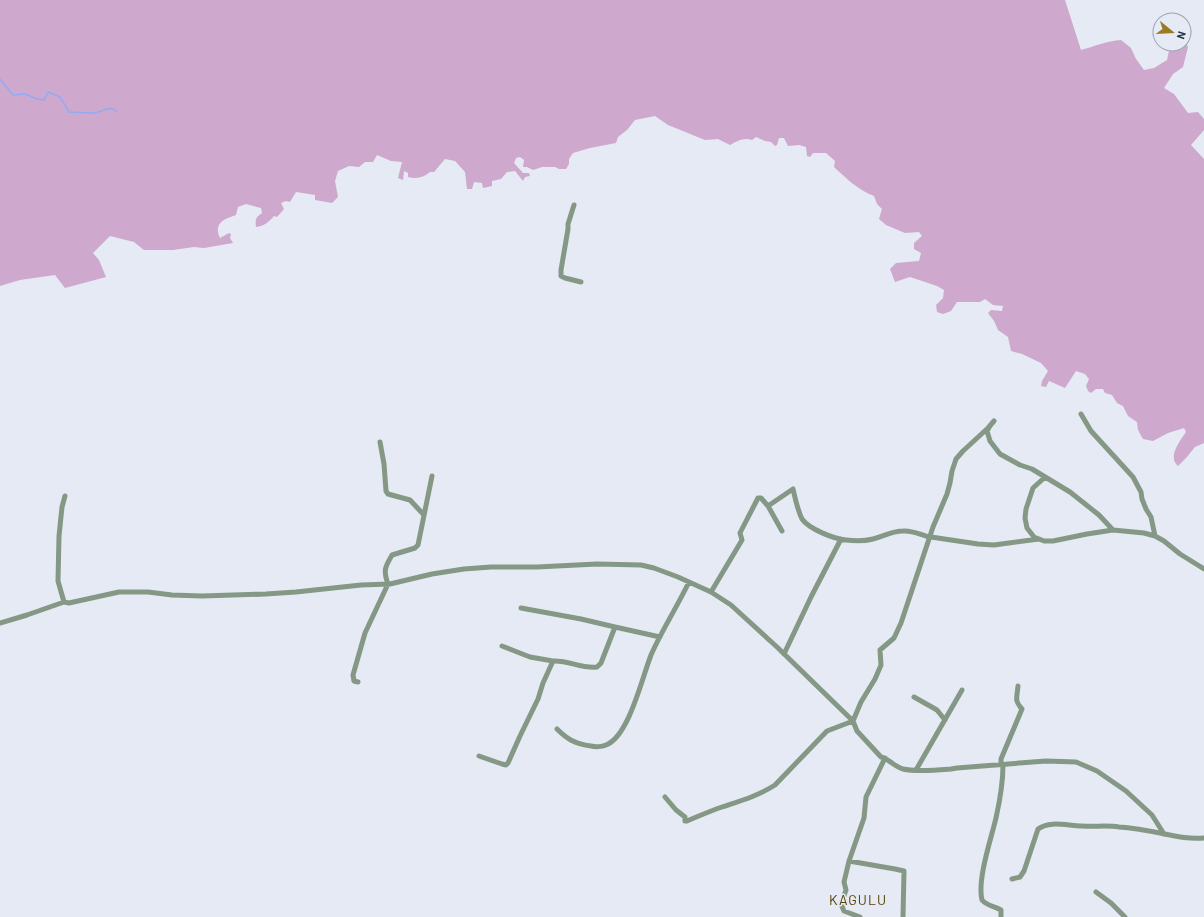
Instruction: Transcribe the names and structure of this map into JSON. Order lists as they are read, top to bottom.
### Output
{
  "districts": ["KAGULU"],
  "north": "right"
}
